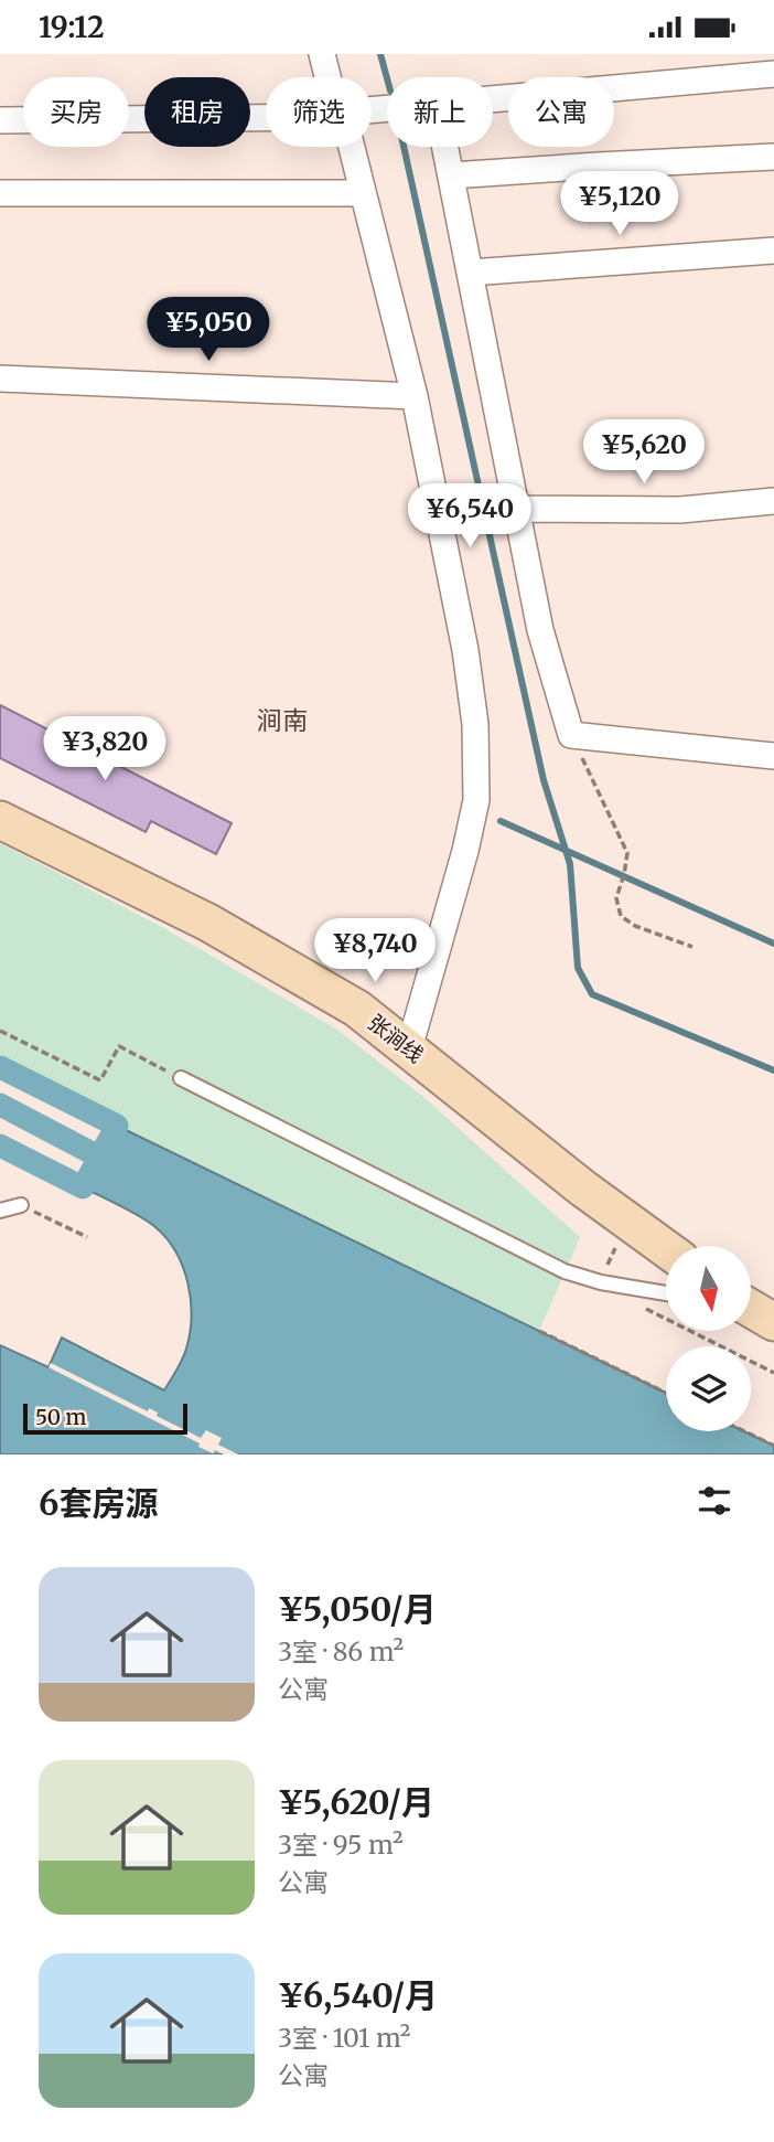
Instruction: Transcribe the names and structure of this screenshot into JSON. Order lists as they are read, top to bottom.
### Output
{
  "streets": {
    "main road": ["张涧线"]
  },
  "districts": ["涧南"],
  "scale_bar": "50 m",
  "north": "bottom",
  "page": {
    "status": "19:12",
    "chip": [
      "买房",
      "租房",
      "筛选",
      "新上",
      "公寓"
    ],
    "price": [
      "¥5,120",
      "¥5,050",
      "¥5,620",
      "¥6,540",
      "¥3,820",
      "¥8,740"
    ],
    "scale": "50 m",
    "heading": "6套房源",
    "list": [
      {
        "name": "¥5,050/月",
        "note": "3室 · 86 m² · 公寓"
      },
      {
        "name": "¥5,620/月",
        "note": "3室 · 95 m² · 公寓"
      },
      {
        "name": "¥6,540/月",
        "note": "3室 · 101 m² · 公寓"
      }
    ]
  }
}
